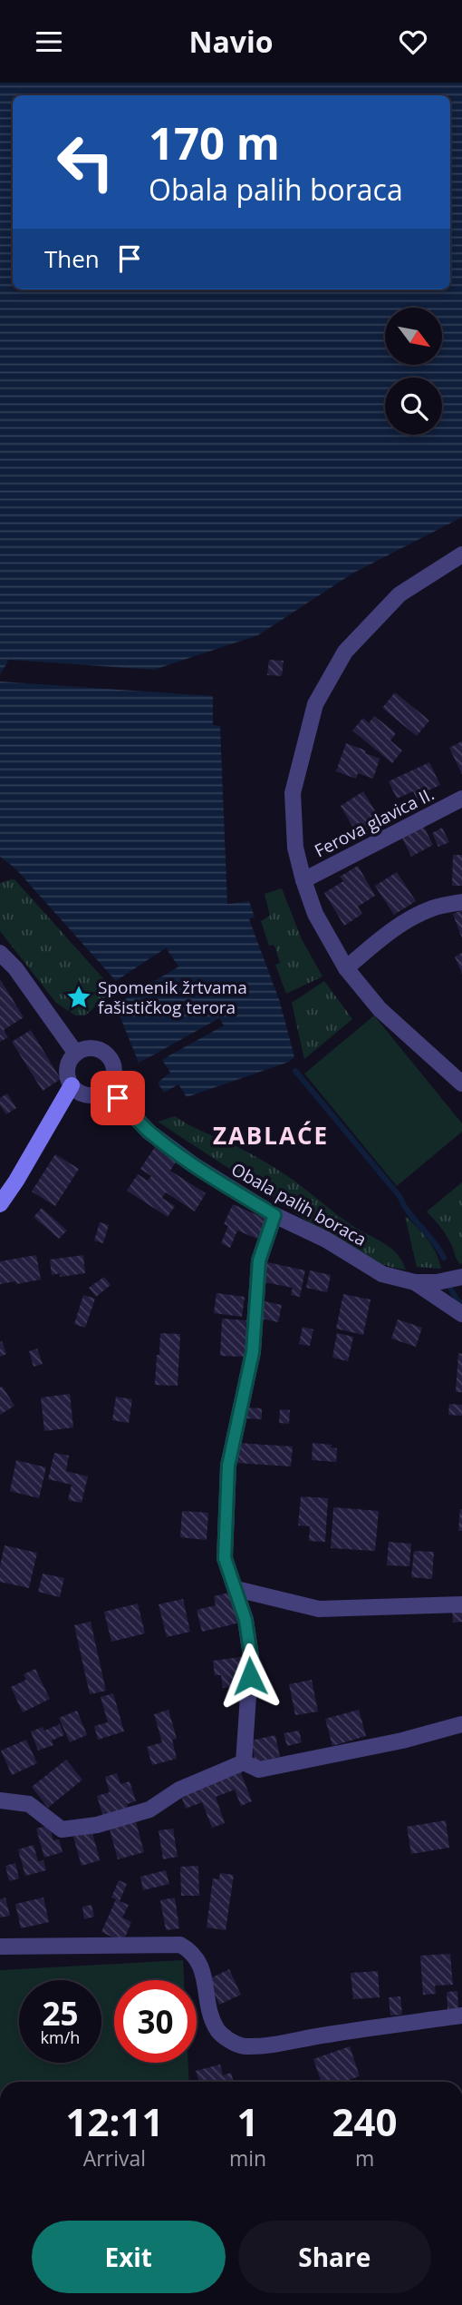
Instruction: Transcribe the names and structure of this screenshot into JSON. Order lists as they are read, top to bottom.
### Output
{
  "streets": {
    "street": ["Ferova glavica II.", "Obala palih boraca"]
  },
  "districts": ["ZABLAĆE"],
  "places": {
    "place": ["Spomenik žrtvama fašističkog terora"]
  },
  "north": "bottom right",
  "page": {
    "header": "Navio",
    "turn": ["170 m", "Obala palih boraca"],
    "then": "Then",
    "speed": "25 km/h",
    "limit": "30",
    "eta": [
      "12:11",
      "Arrival",
      "1",
      "min",
      "240",
      "m"
    ],
    "buttons": ["Exit", "Share"]
  }
}
